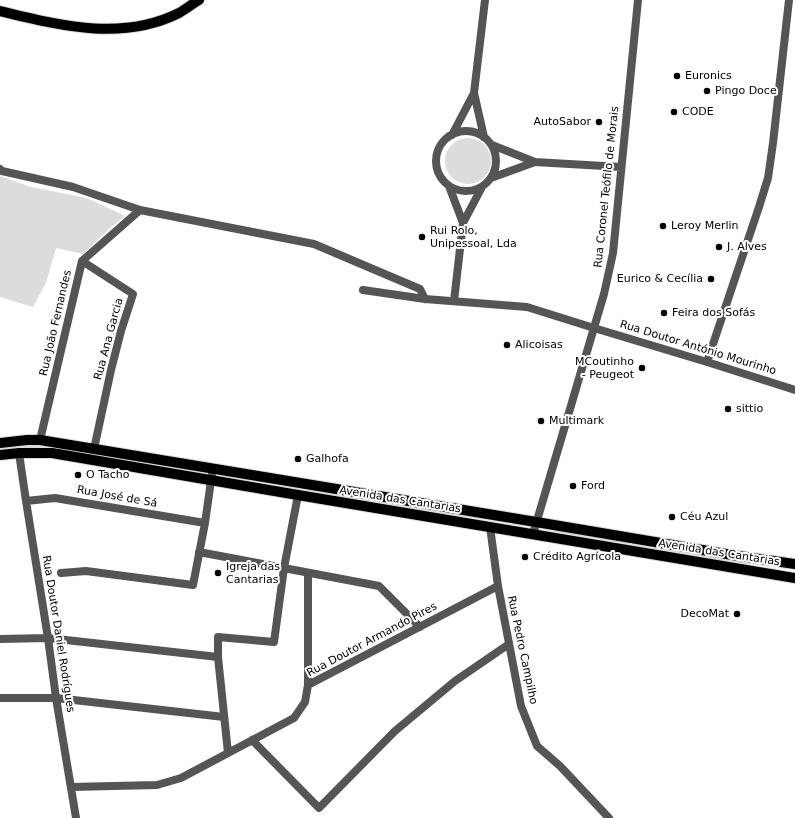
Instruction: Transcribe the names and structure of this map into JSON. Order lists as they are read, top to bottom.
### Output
{
  "streets": {
    "main road": ["Avenida das Cantarias"],
    "street": [
      "Rua Coronel Teófilo de Morais",
      "Rua João Fernandes",
      "Rua Ana Garcia",
      "Rua Doutor António Mourinho",
      "Rua José de Sá",
      "Rua Doutor Daniel Rodrígues",
      "Rua Doutor Armando Pires",
      "Rua Pedro Campilho"
    ]
  },
  "crossings": [
    ["Rua Coronel Teófilo de Morais", "Rua Doutor António Mourinho"],
    ["Rua Coronel Teófilo de Morais", "Avenida das Cantarias"],
    ["Rua João Fernandes", "Rua Ana Garcia"],
    ["Rua João Fernandes", "Avenida das Cantarias"],
    ["Rua Ana Garcia", "Avenida das Cantarias"],
    ["Rua José de Sá", "Rua Doutor Daniel Rodrígues"],
    ["Avenida das Cantarias", "Rua Doutor Daniel Rodrígues"],
    ["Avenida das Cantarias", "Rua Pedro Campilho"],
    ["Rua Doutor Daniel Rodrígues", "Rua Doutor Armando Pires"],
    ["Rua Doutor Armando Pires", "Rua Pedro Campilho"]
  ],
  "places": [
    "Euronics",
    "Pingo Doce",
    "CODE",
    "AutoSabor",
    "Leroy Merlin",
    "Rui Rolo, Unipessoal, Lda",
    "J. Alves",
    "Eurico & Cecília",
    "Feira dos Sofás",
    "Alicoisas",
    "MCoutinho - Peugeot",
    "sittio",
    "Multimark",
    "Galhofa",
    "O Tacho",
    "Ford",
    "Céu Azul",
    "Crédito Agrícola",
    "Igreja das Cantarias",
    "DecoMat"
  ]
}
